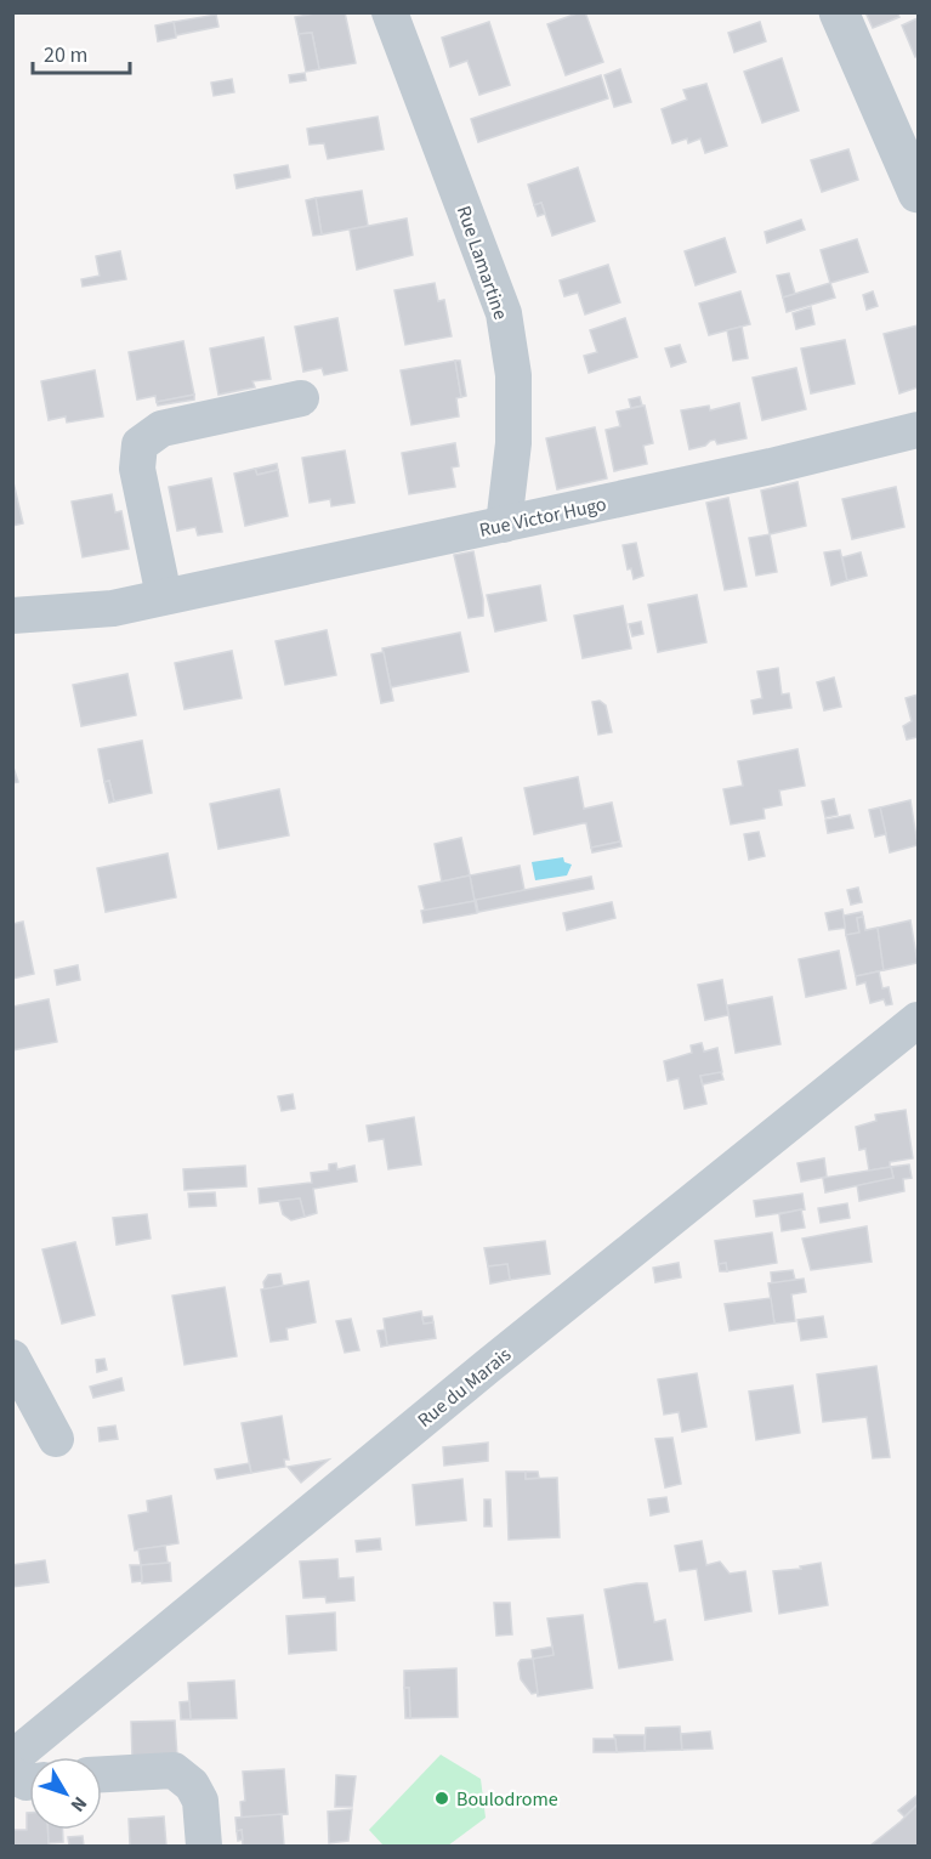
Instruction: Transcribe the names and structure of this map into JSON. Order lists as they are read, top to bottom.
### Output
{
  "streets": {
    "street": ["Rue Lamartine", "Rue Victor Hugo", "Rue du Marais"]
  },
  "crossings": [
    ["Rue Lamartine", "Rue Victor Hugo"]
  ],
  "places": ["Boulodrome"],
  "scale_bar": "20 m",
  "north": "bottom right"
}
